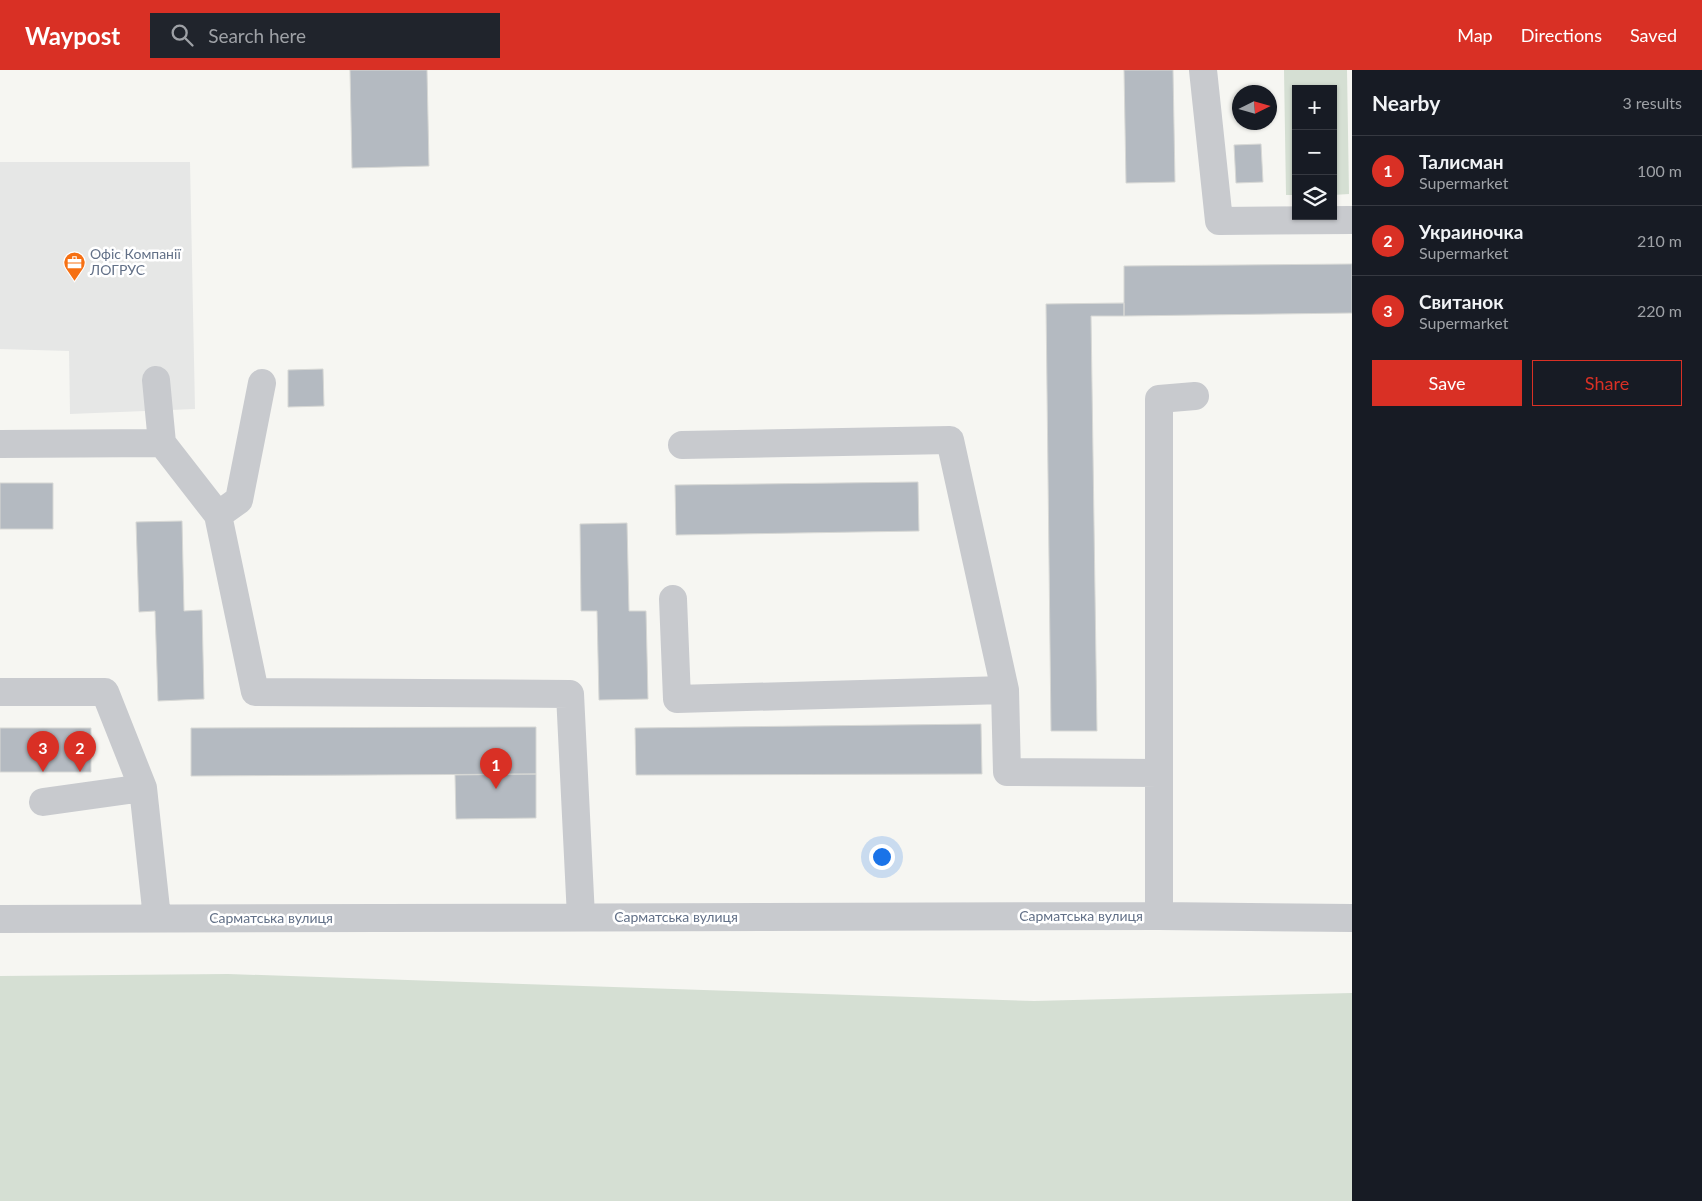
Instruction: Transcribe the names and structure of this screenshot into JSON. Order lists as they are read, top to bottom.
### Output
{
  "streets": {
    "street": ["Сарматська вулиця"]
  },
  "places": {
    "office": ["Офіс Компанії ЛОГРУС"]
  },
  "north": "right",
  "page": {
    "header": "Waypost",
    "search": "Search here",
    "nav": ["Map", "Directions", "Saved"],
    "heading": ["Nearby", "3 results"],
    "map_buttons": ["+", "−"],
    "list": [
      {
        "mark": "1",
        "name": "Талисман",
        "note": "Supermarket",
        "value": "100 m"
      },
      {
        "mark": "2",
        "name": "Украиночка",
        "note": "Supermarket",
        "value": "210 m"
      },
      {
        "mark": "3",
        "name": "Свитанок",
        "note": "Supermarket",
        "value": "220 m"
      }
    ],
    "buttons": ["Save", "Share"],
    "pins": ["2", "3", "1"]
  }
}
